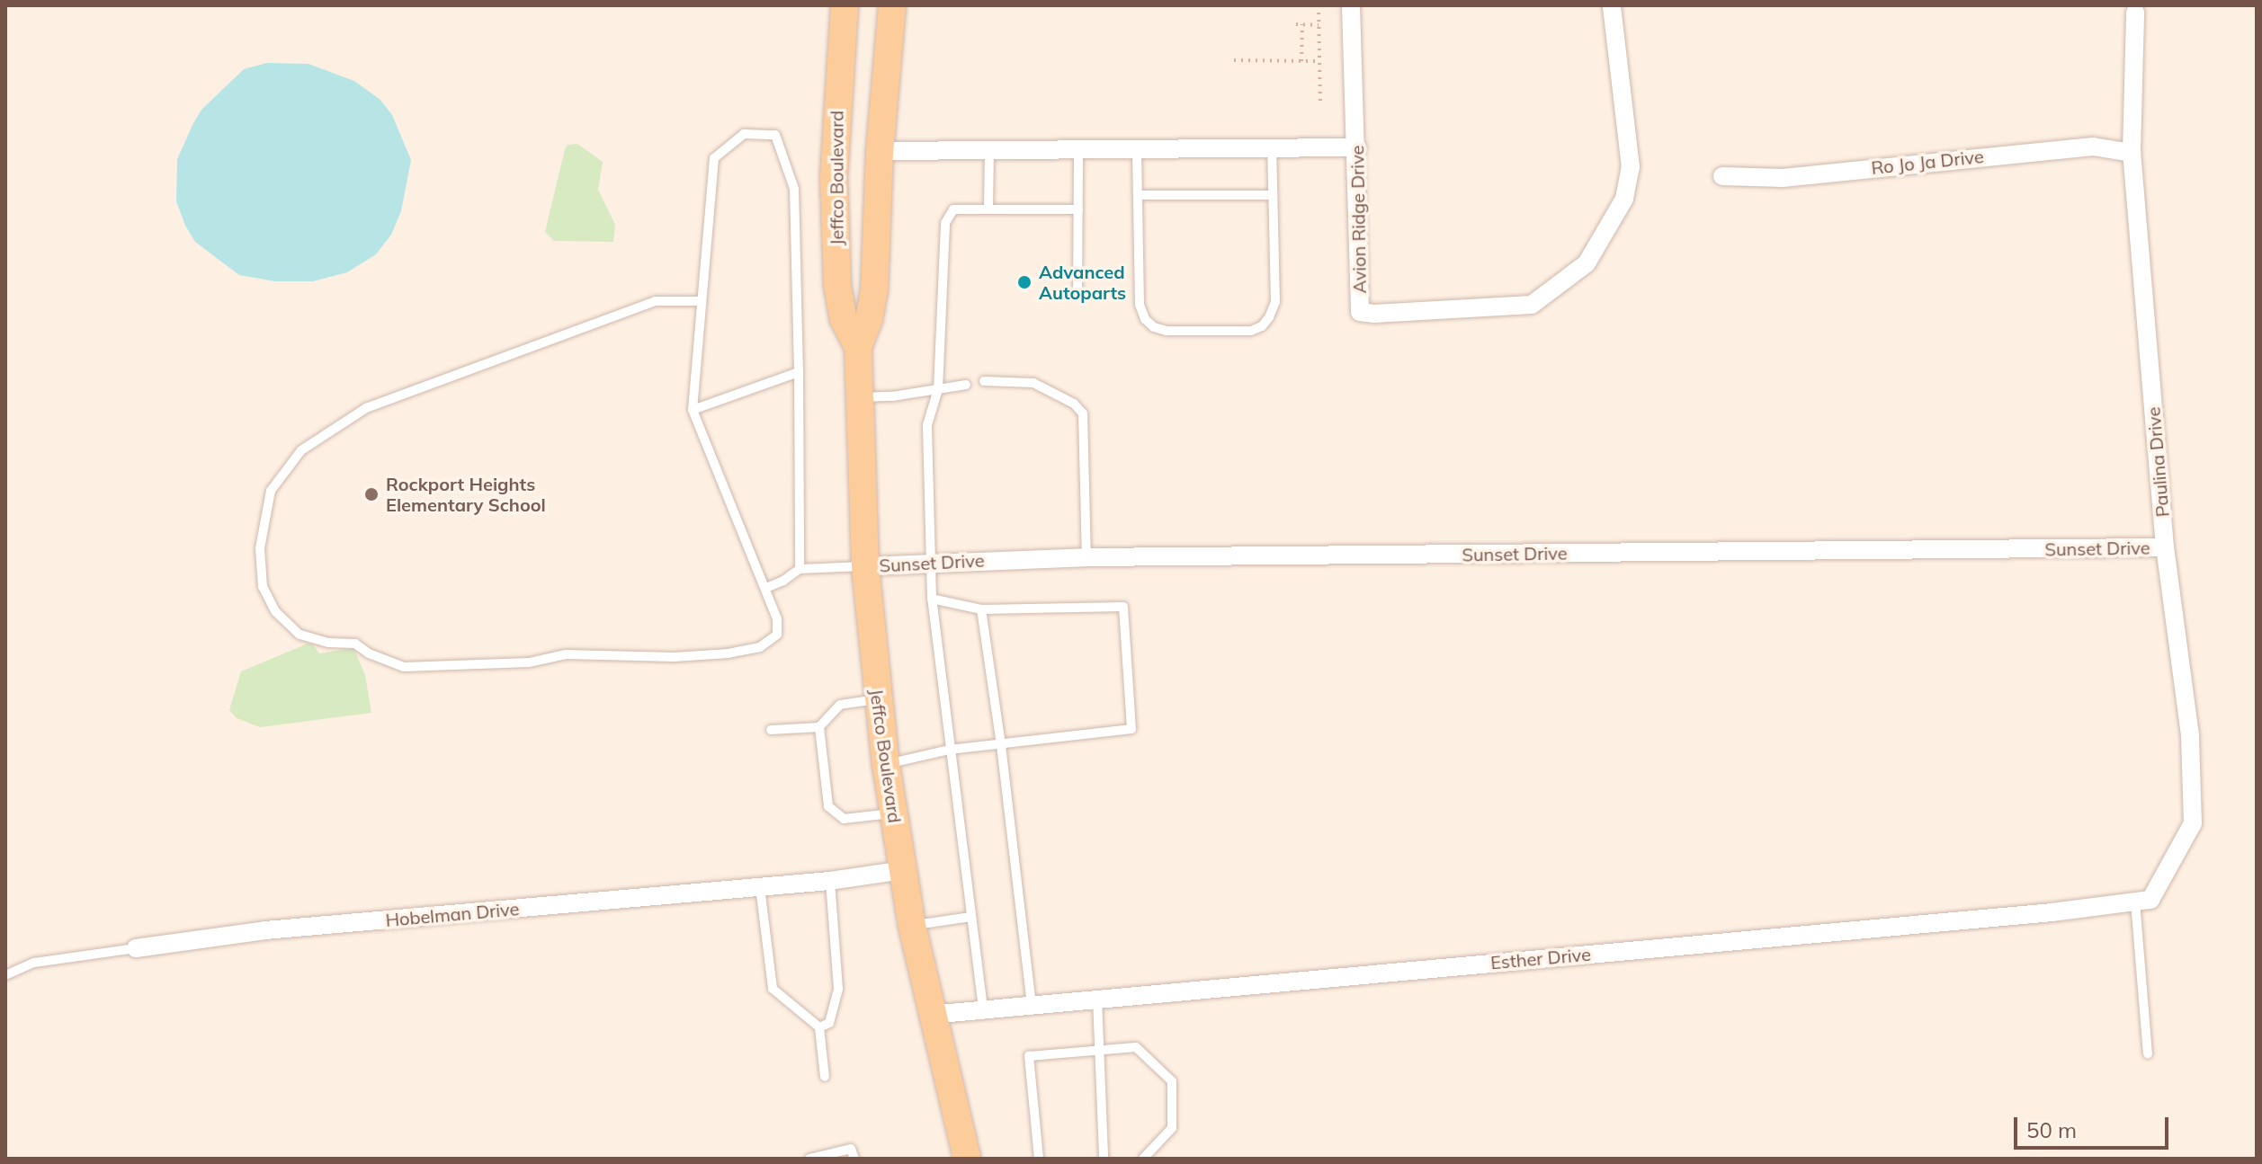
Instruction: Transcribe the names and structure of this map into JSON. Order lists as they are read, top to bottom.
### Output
{
  "streets": {
    "main road": ["Jeffco Boulevard"],
    "street": [
      "Ro Jo Ja Drive",
      "Avion Ridge Drive",
      "Paulina Drive",
      "Sunset Drive",
      "Hobelman Drive",
      "Esther Drive"
    ]
  },
  "crossings": [
    ["Ro Jo Ja Drive", "Paulina Drive"],
    ["Jeffco Boulevard", "Sunset Drive"],
    ["Jeffco Boulevard", "Hobelman Drive"],
    ["Jeffco Boulevard", "Esther Drive"],
    ["Paulina Drive", "Sunset Drive"],
    ["Paulina Drive", "Esther Drive"]
  ],
  "places": ["Advanced Autoparts", "Rockport Heights Elementary School"],
  "scale_bar": "50 m"
}
